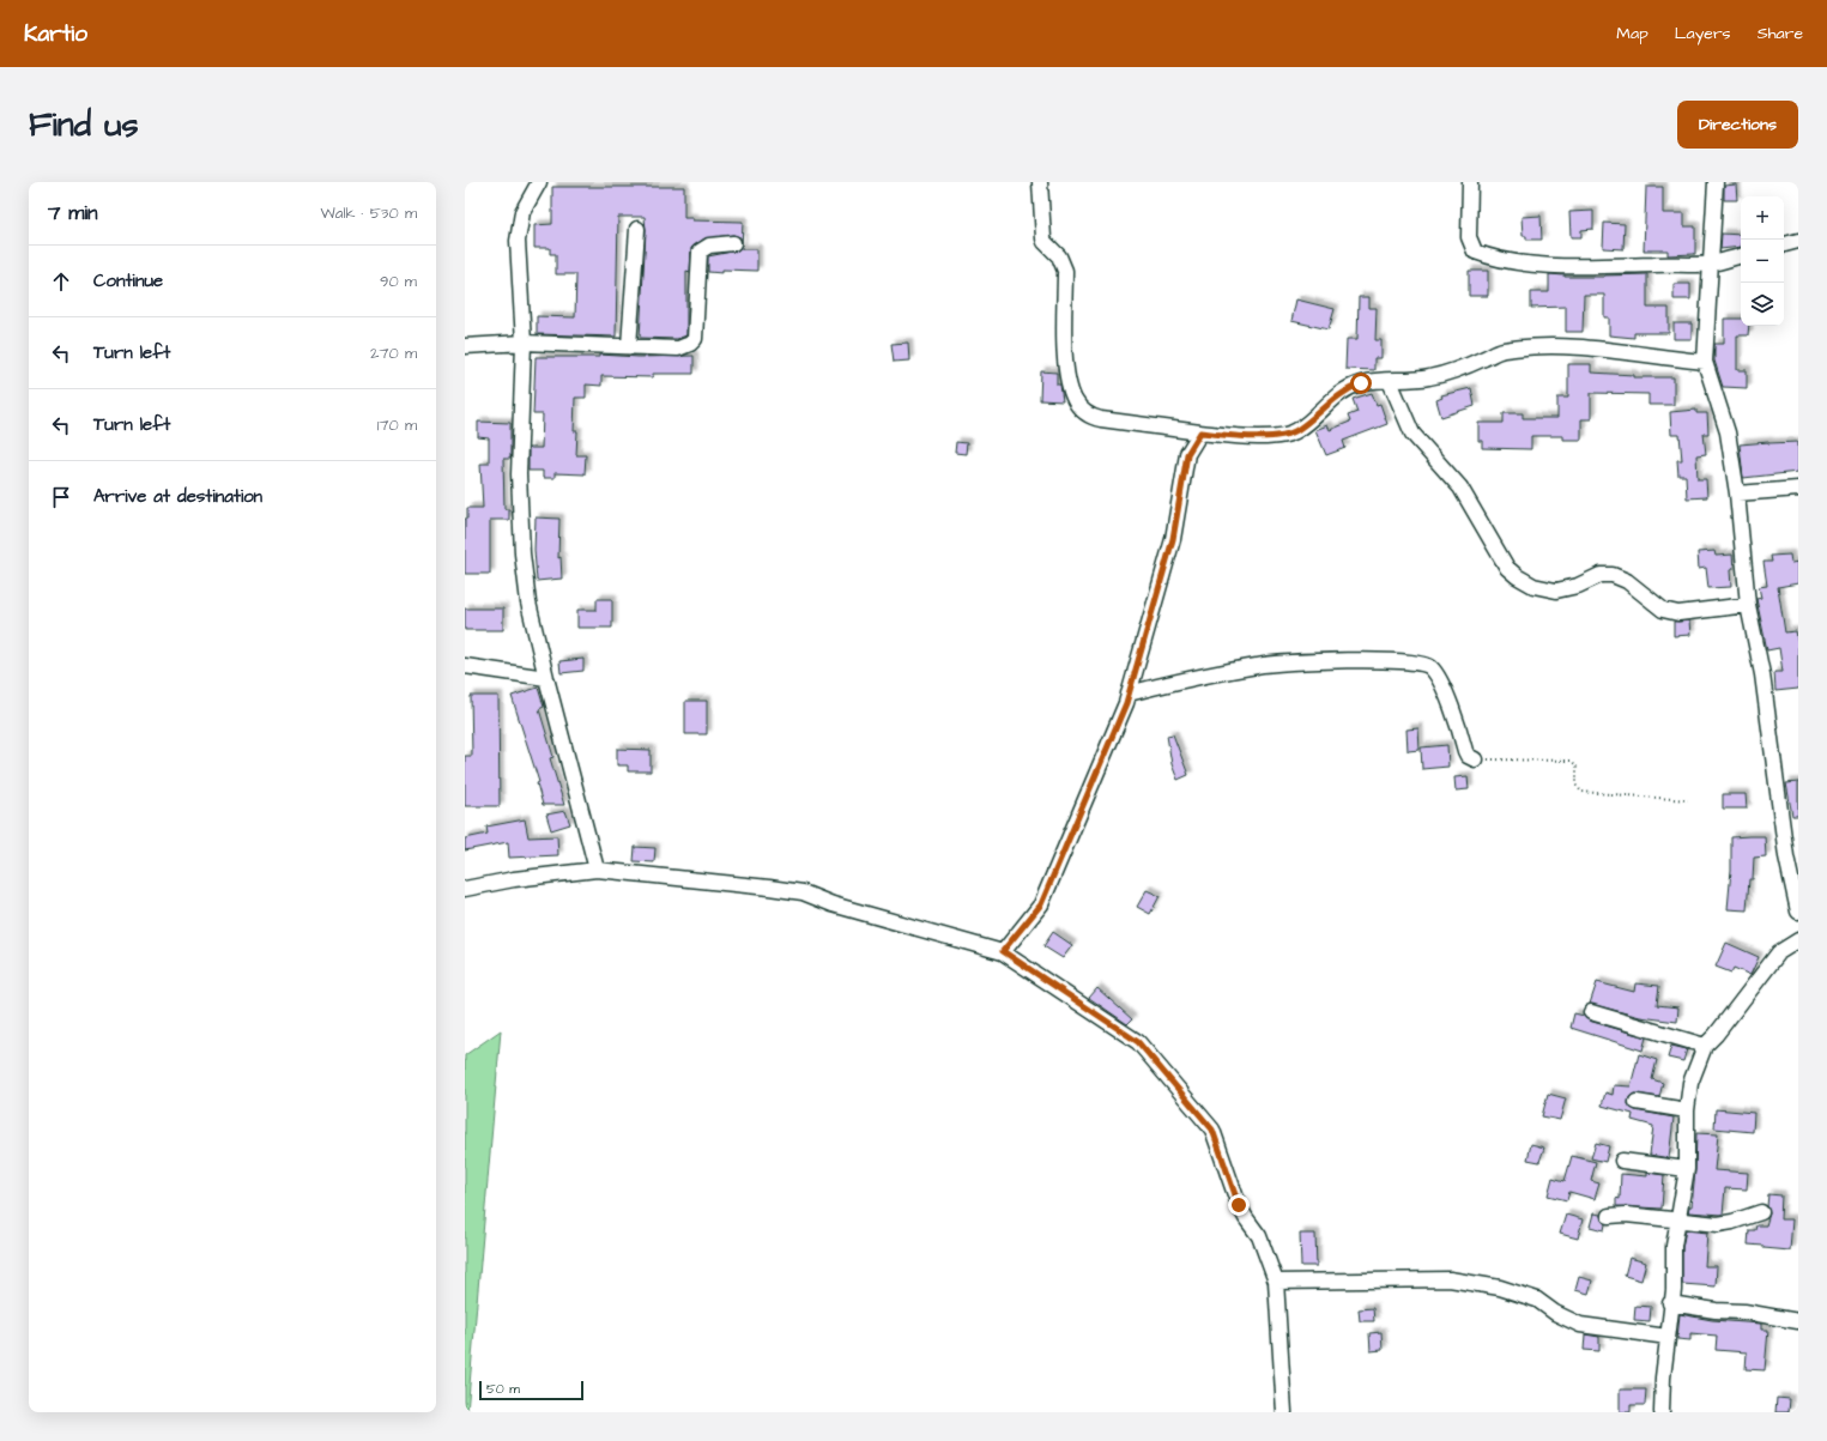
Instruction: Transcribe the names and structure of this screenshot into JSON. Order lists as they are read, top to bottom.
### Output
{
  "scale_bar": "50 m",
  "page": {
    "header": "Kartio",
    "nav": ["Map", "Layers", "Share"],
    "buttons": "Directions",
    "title": "Find us",
    "heading": ["7 min", "Walk · 530 m"],
    "map_buttons": ["+", "−"],
    "list": [
      ["Continue", "90 m"],
      ["Turn left", "270 m"],
      ["Turn left", "170 m"],
      "Arrive at destination"
    ],
    "scale": "50 m"
  }
}
